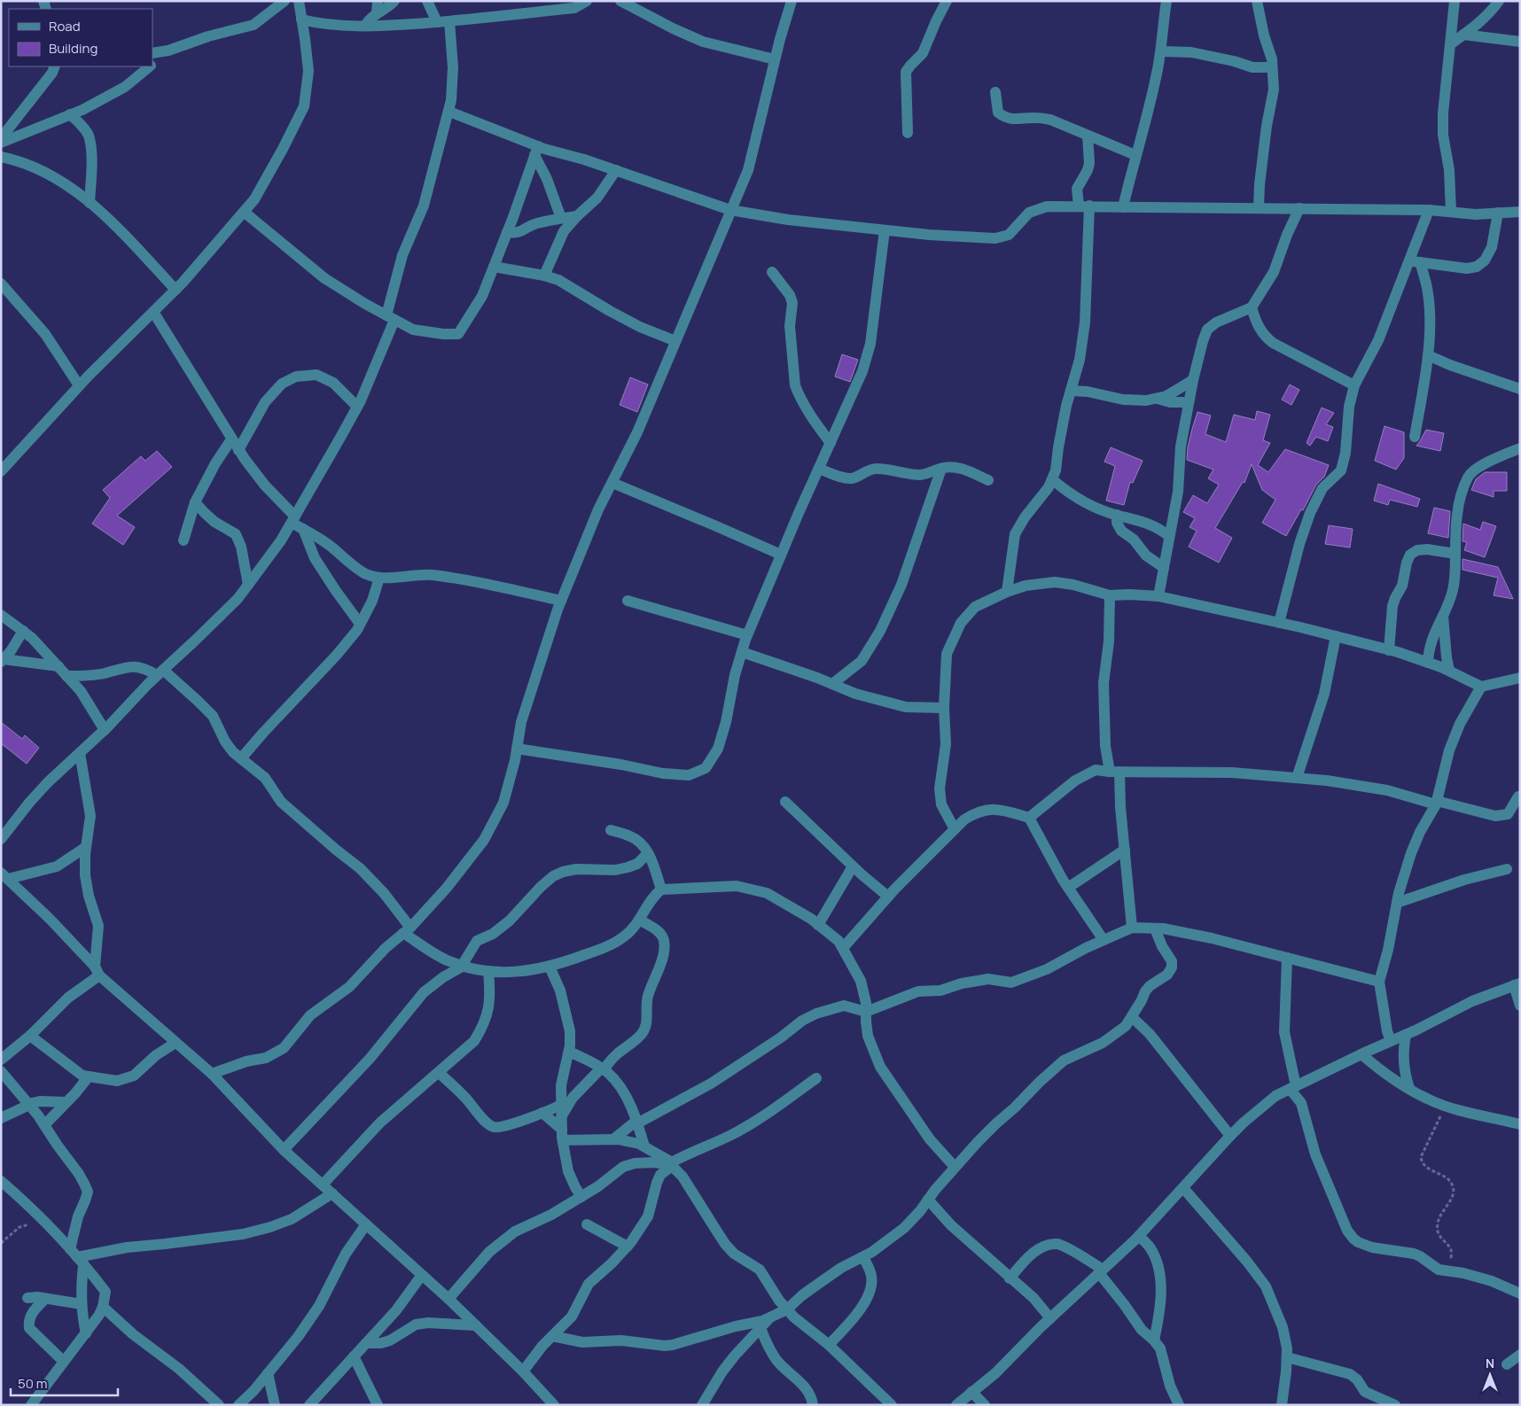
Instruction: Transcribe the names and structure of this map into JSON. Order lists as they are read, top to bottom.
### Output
{
  "legend": ["Road", "Building"],
  "scale_bar": "50 m",
  "north": "top"
}
